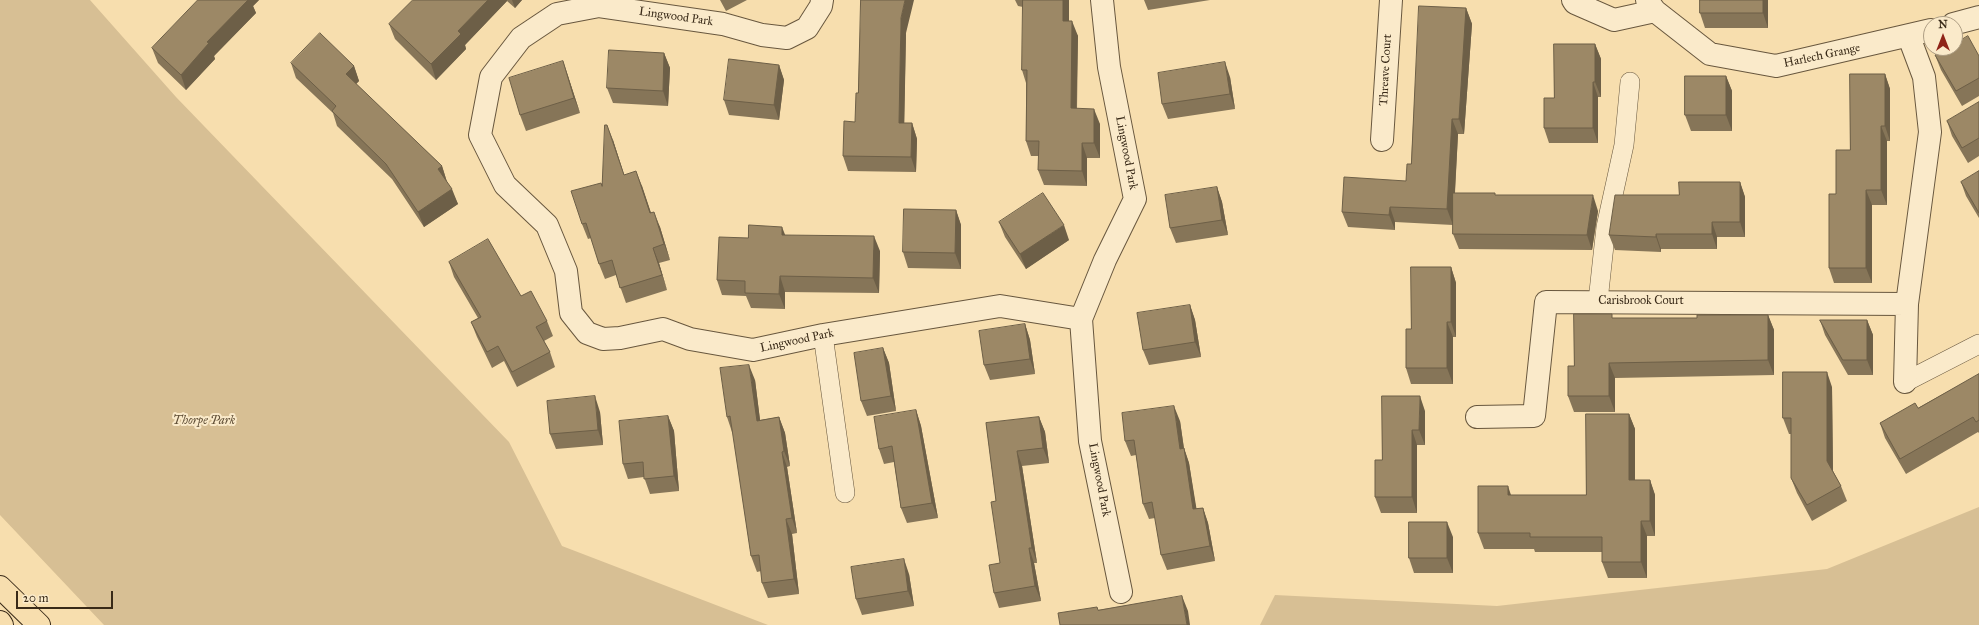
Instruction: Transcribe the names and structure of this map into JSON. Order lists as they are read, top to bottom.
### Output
{
  "streets": {
    "street": [
      "Lingwood Park",
      "Harlech Grange",
      "Threave Court",
      "Carisbrook Court"
    ]
  },
  "parks": ["Thorpe Park"],
  "scale_bar": "20 m",
  "north": "top"
}
